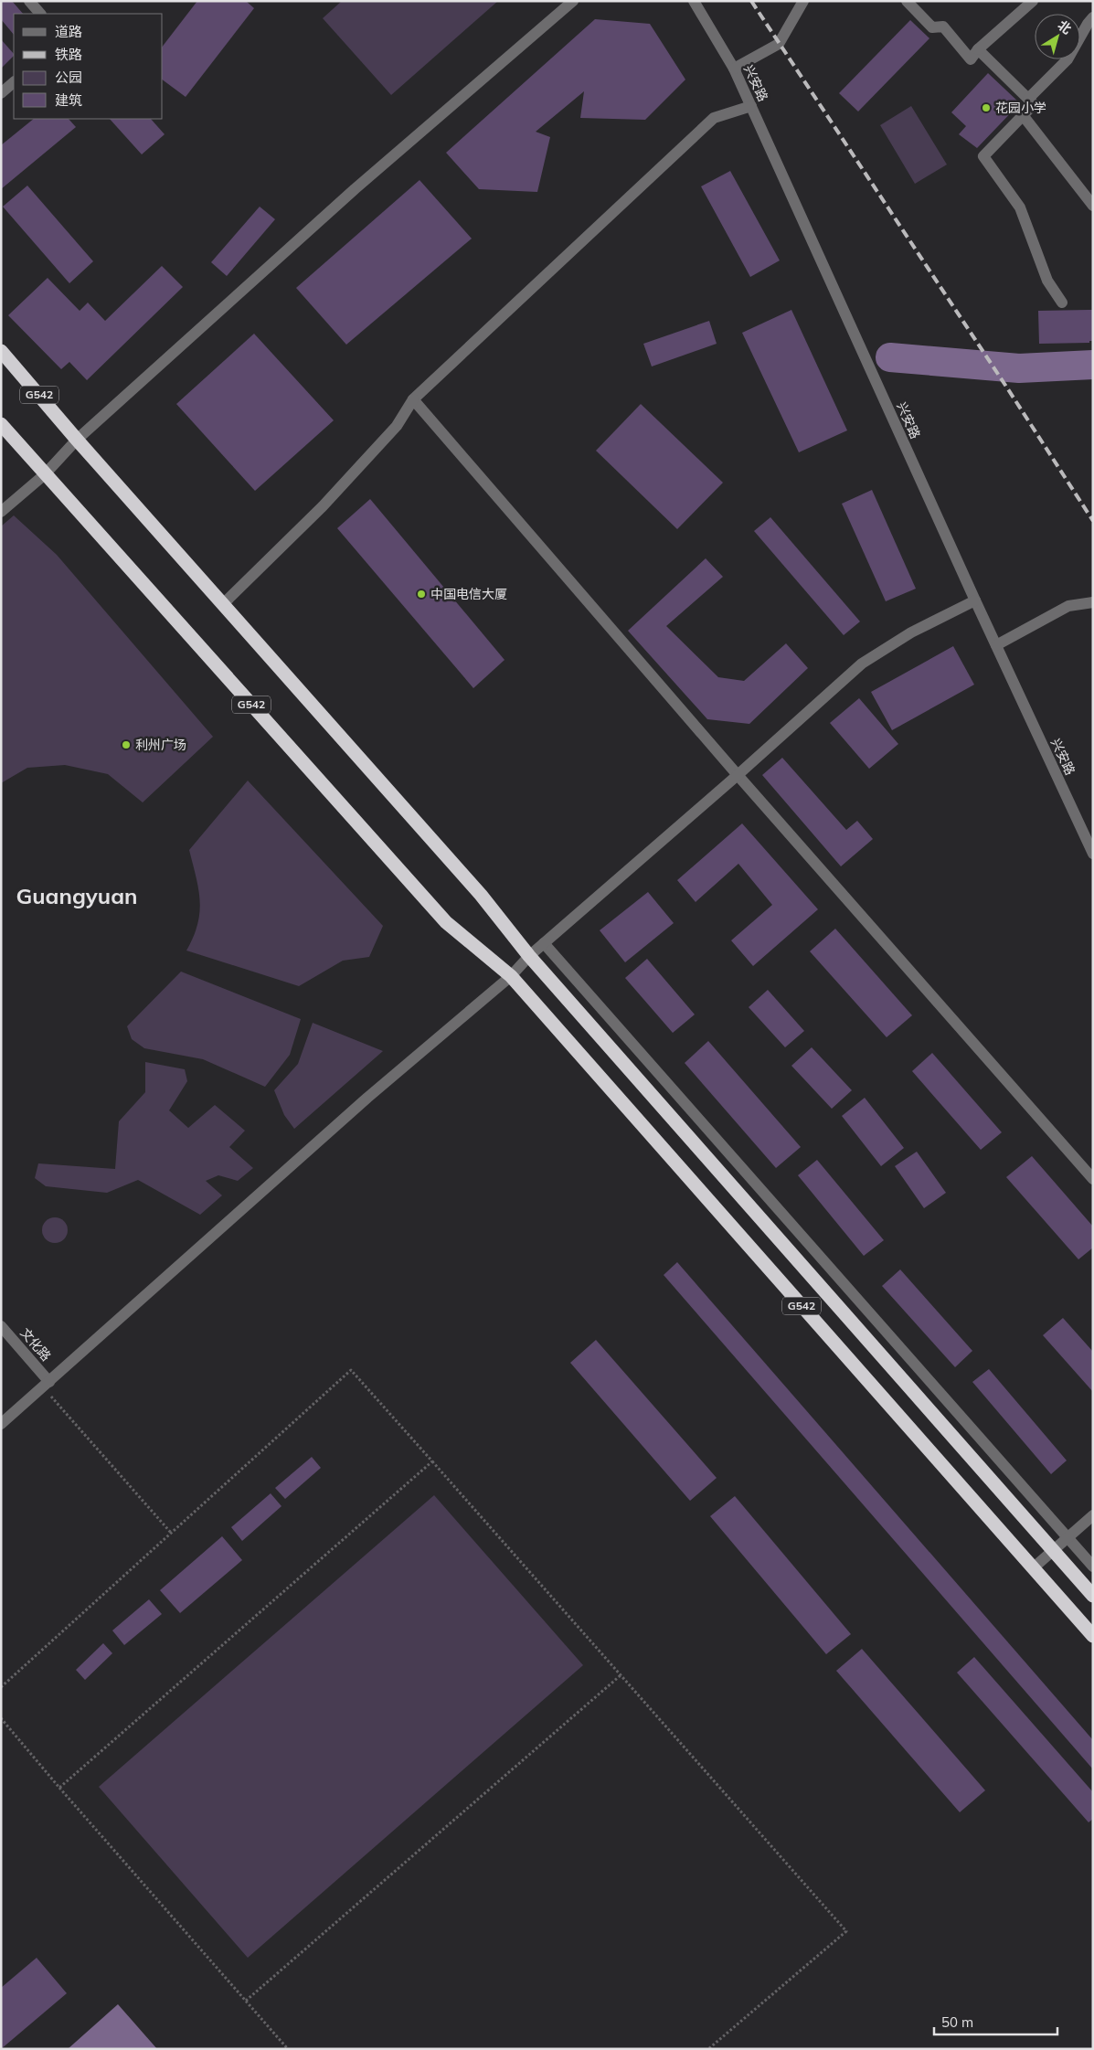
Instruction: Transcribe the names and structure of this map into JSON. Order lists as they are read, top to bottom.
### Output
{
  "streets": {
    "highway": ["G542"],
    "street": ["兴安路", "文化路"]
  },
  "districts": ["Guangyuan"],
  "places": ["花园小学", "中国电信大厦", "利州广场"],
  "legend": [
    "道路",
    "铁路",
    "公园",
    "建筑"
  ],
  "scale_bar": "50 m",
  "north": "top right"
}
